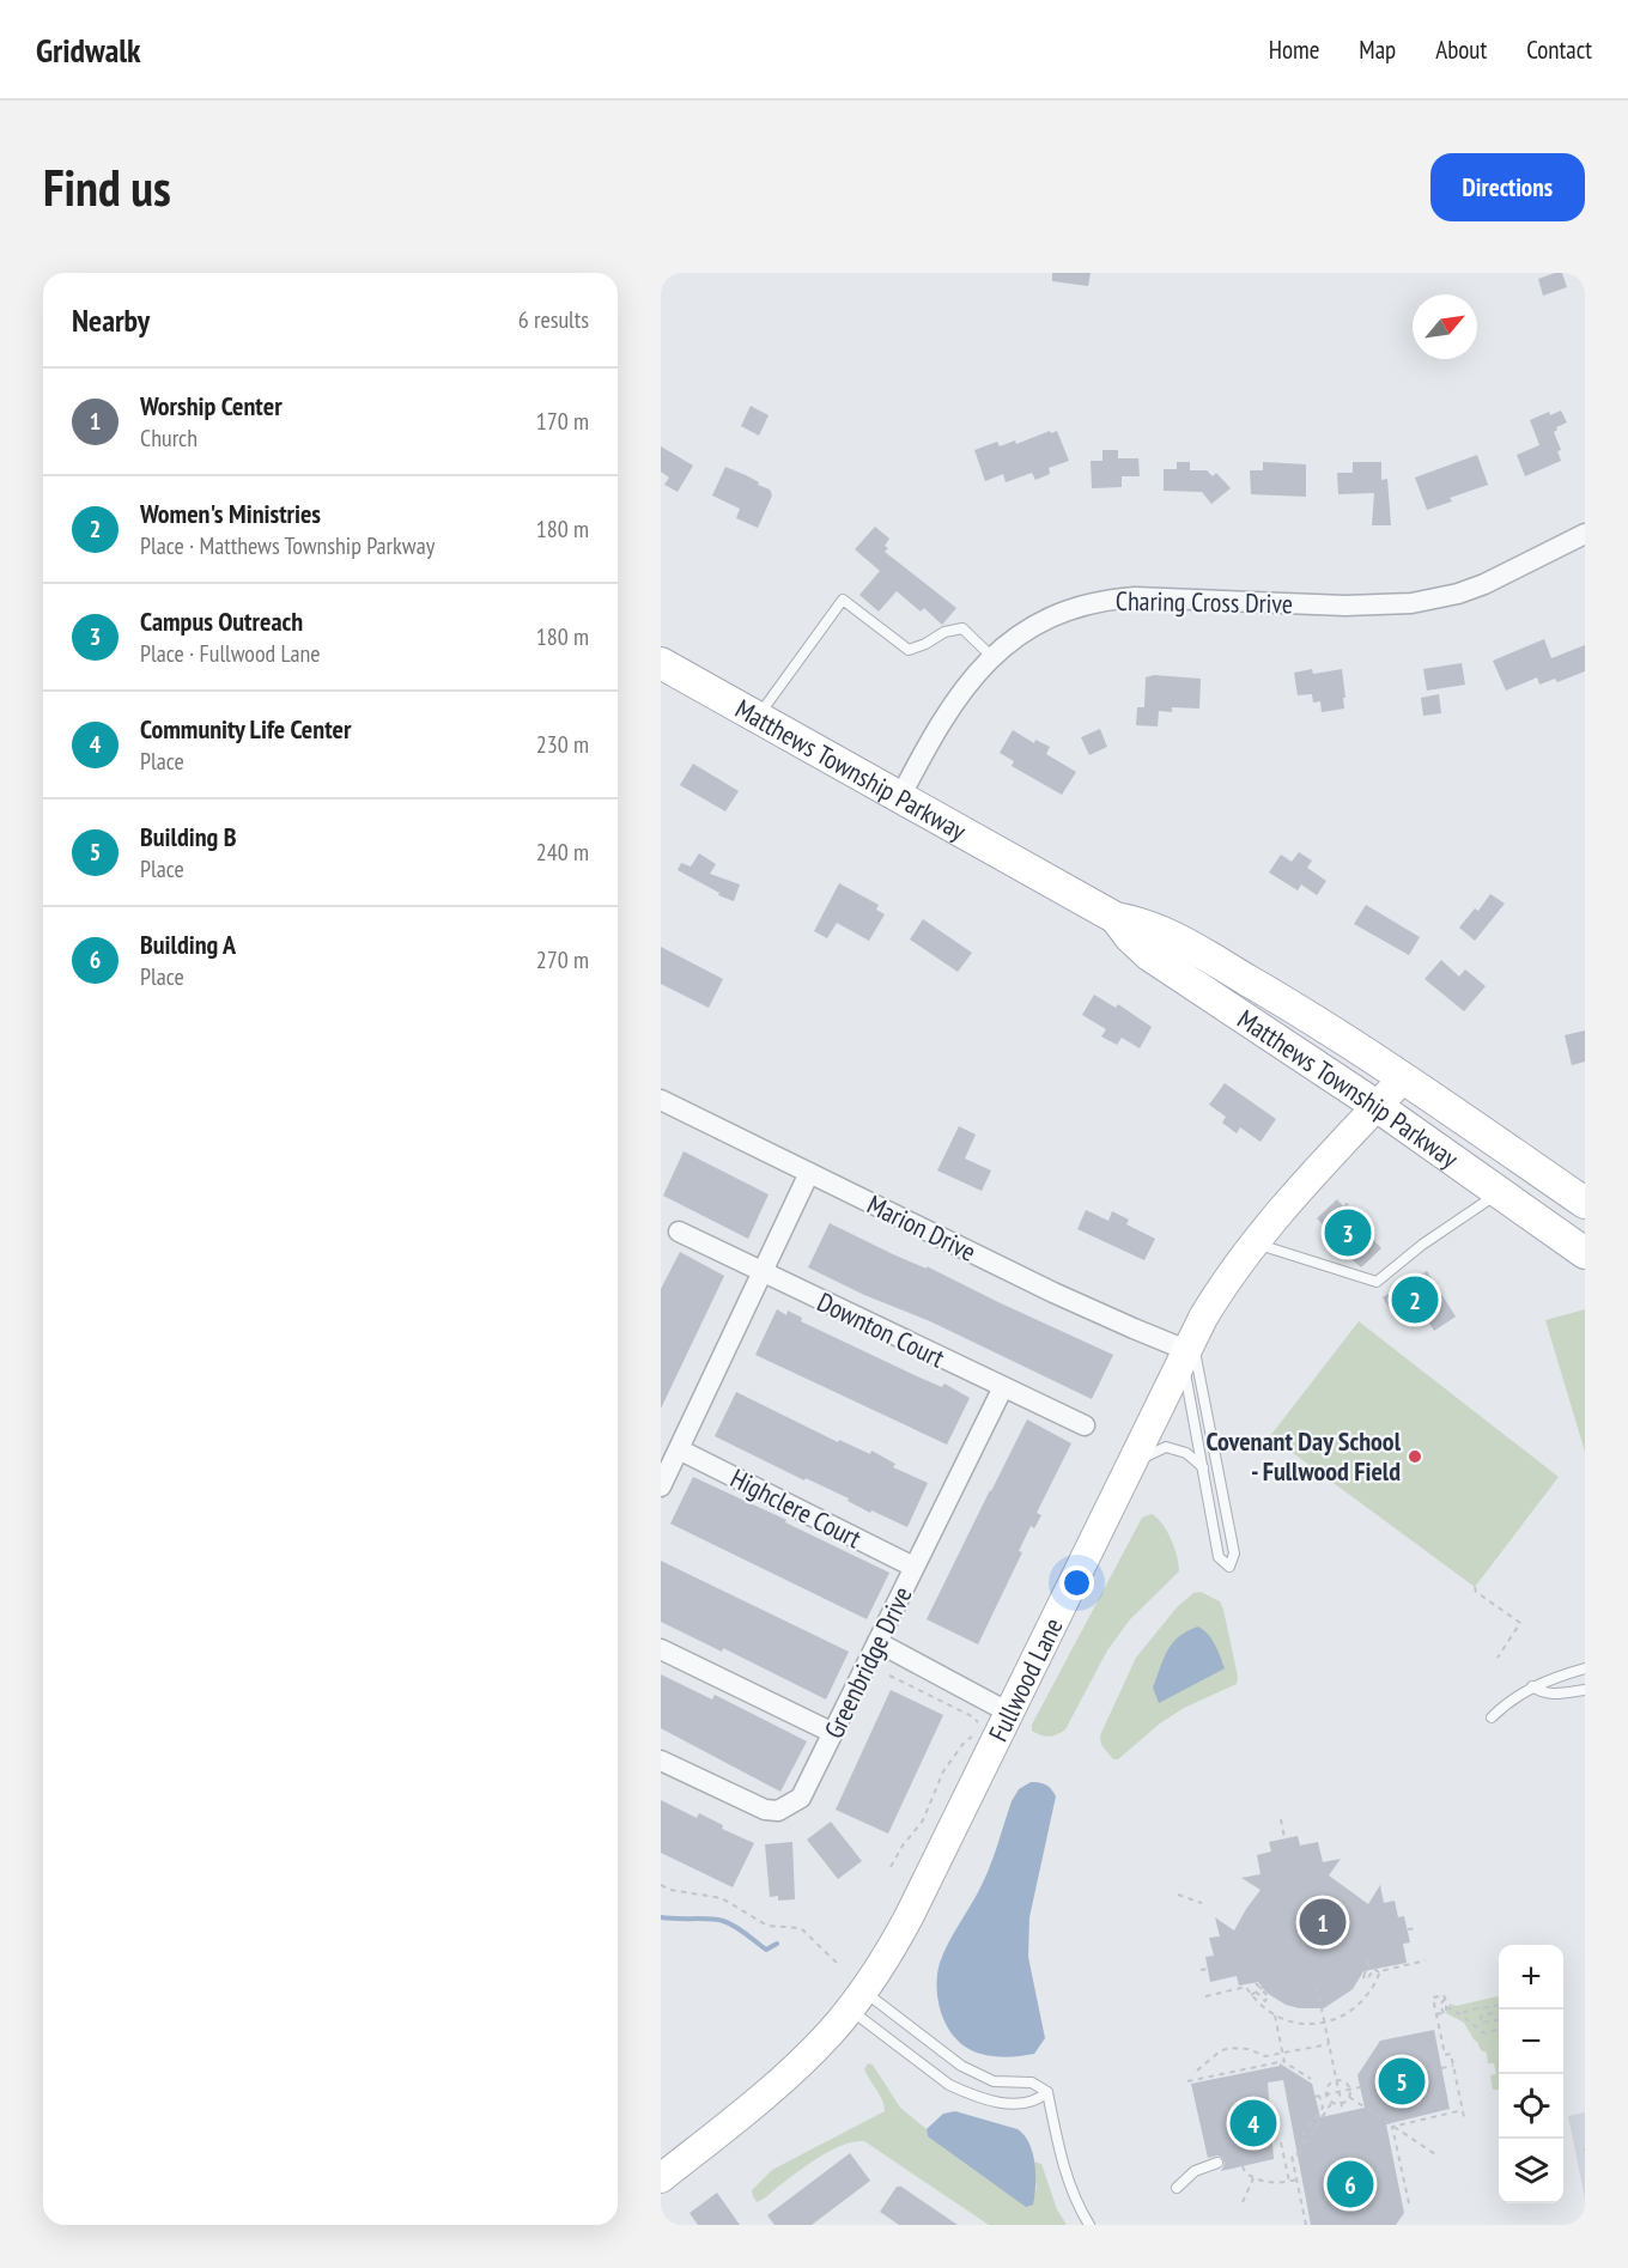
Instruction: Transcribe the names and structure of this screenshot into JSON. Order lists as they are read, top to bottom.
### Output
{
  "streets": {
    "main road": ["Matthews Township Parkway"],
    "street": [
      "Charing Cross Drive",
      "Marion Drive",
      "Downton Court",
      "Highclere Court",
      "Greenbridge Drive",
      "Fullwood Lane"
    ]
  },
  "crossings": [
    ["Charing Cross Drive", "Matthews Township Parkway"],
    ["Matthews Township Parkway", "Fullwood Lane"],
    ["Marion Drive", "Fullwood Lane"],
    ["Downton Court", "Greenbridge Drive"],
    ["Highclere Court", "Greenbridge Drive"]
  ],
  "places": ["Covenant Day School - Fullwood Field"],
  "north": "top right",
  "page": {
    "header": "Gridwalk",
    "nav": [
      "Home",
      "Map",
      "About",
      "Contact"
    ],
    "buttons": "Directions",
    "title": "Find us",
    "heading": ["Nearby", "6 results"],
    "list": [
      {
        "mark": "1",
        "name": "Worship Center",
        "note": "Church",
        "value": "170 m"
      },
      {
        "mark": "2",
        "name": "Women's Ministries",
        "note": "Place · Matthews Township Parkway",
        "value": "180 m"
      },
      {
        "mark": "3",
        "name": "Campus Outreach",
        "note": "Place · Fullwood Lane",
        "value": "180 m"
      },
      {
        "mark": "4",
        "name": "Community Life Center",
        "note": "Place",
        "value": "230 m"
      },
      {
        "mark": "5",
        "name": "Building B",
        "note": "Place",
        "value": "240 m"
      },
      {
        "mark": "6",
        "name": "Building A",
        "note": "Place",
        "value": "270 m"
      }
    ],
    "pins": [
      "3",
      "2",
      "1",
      "5",
      "4",
      "6"
    ],
    "map_buttons": ["+", "−"]
  }
}
